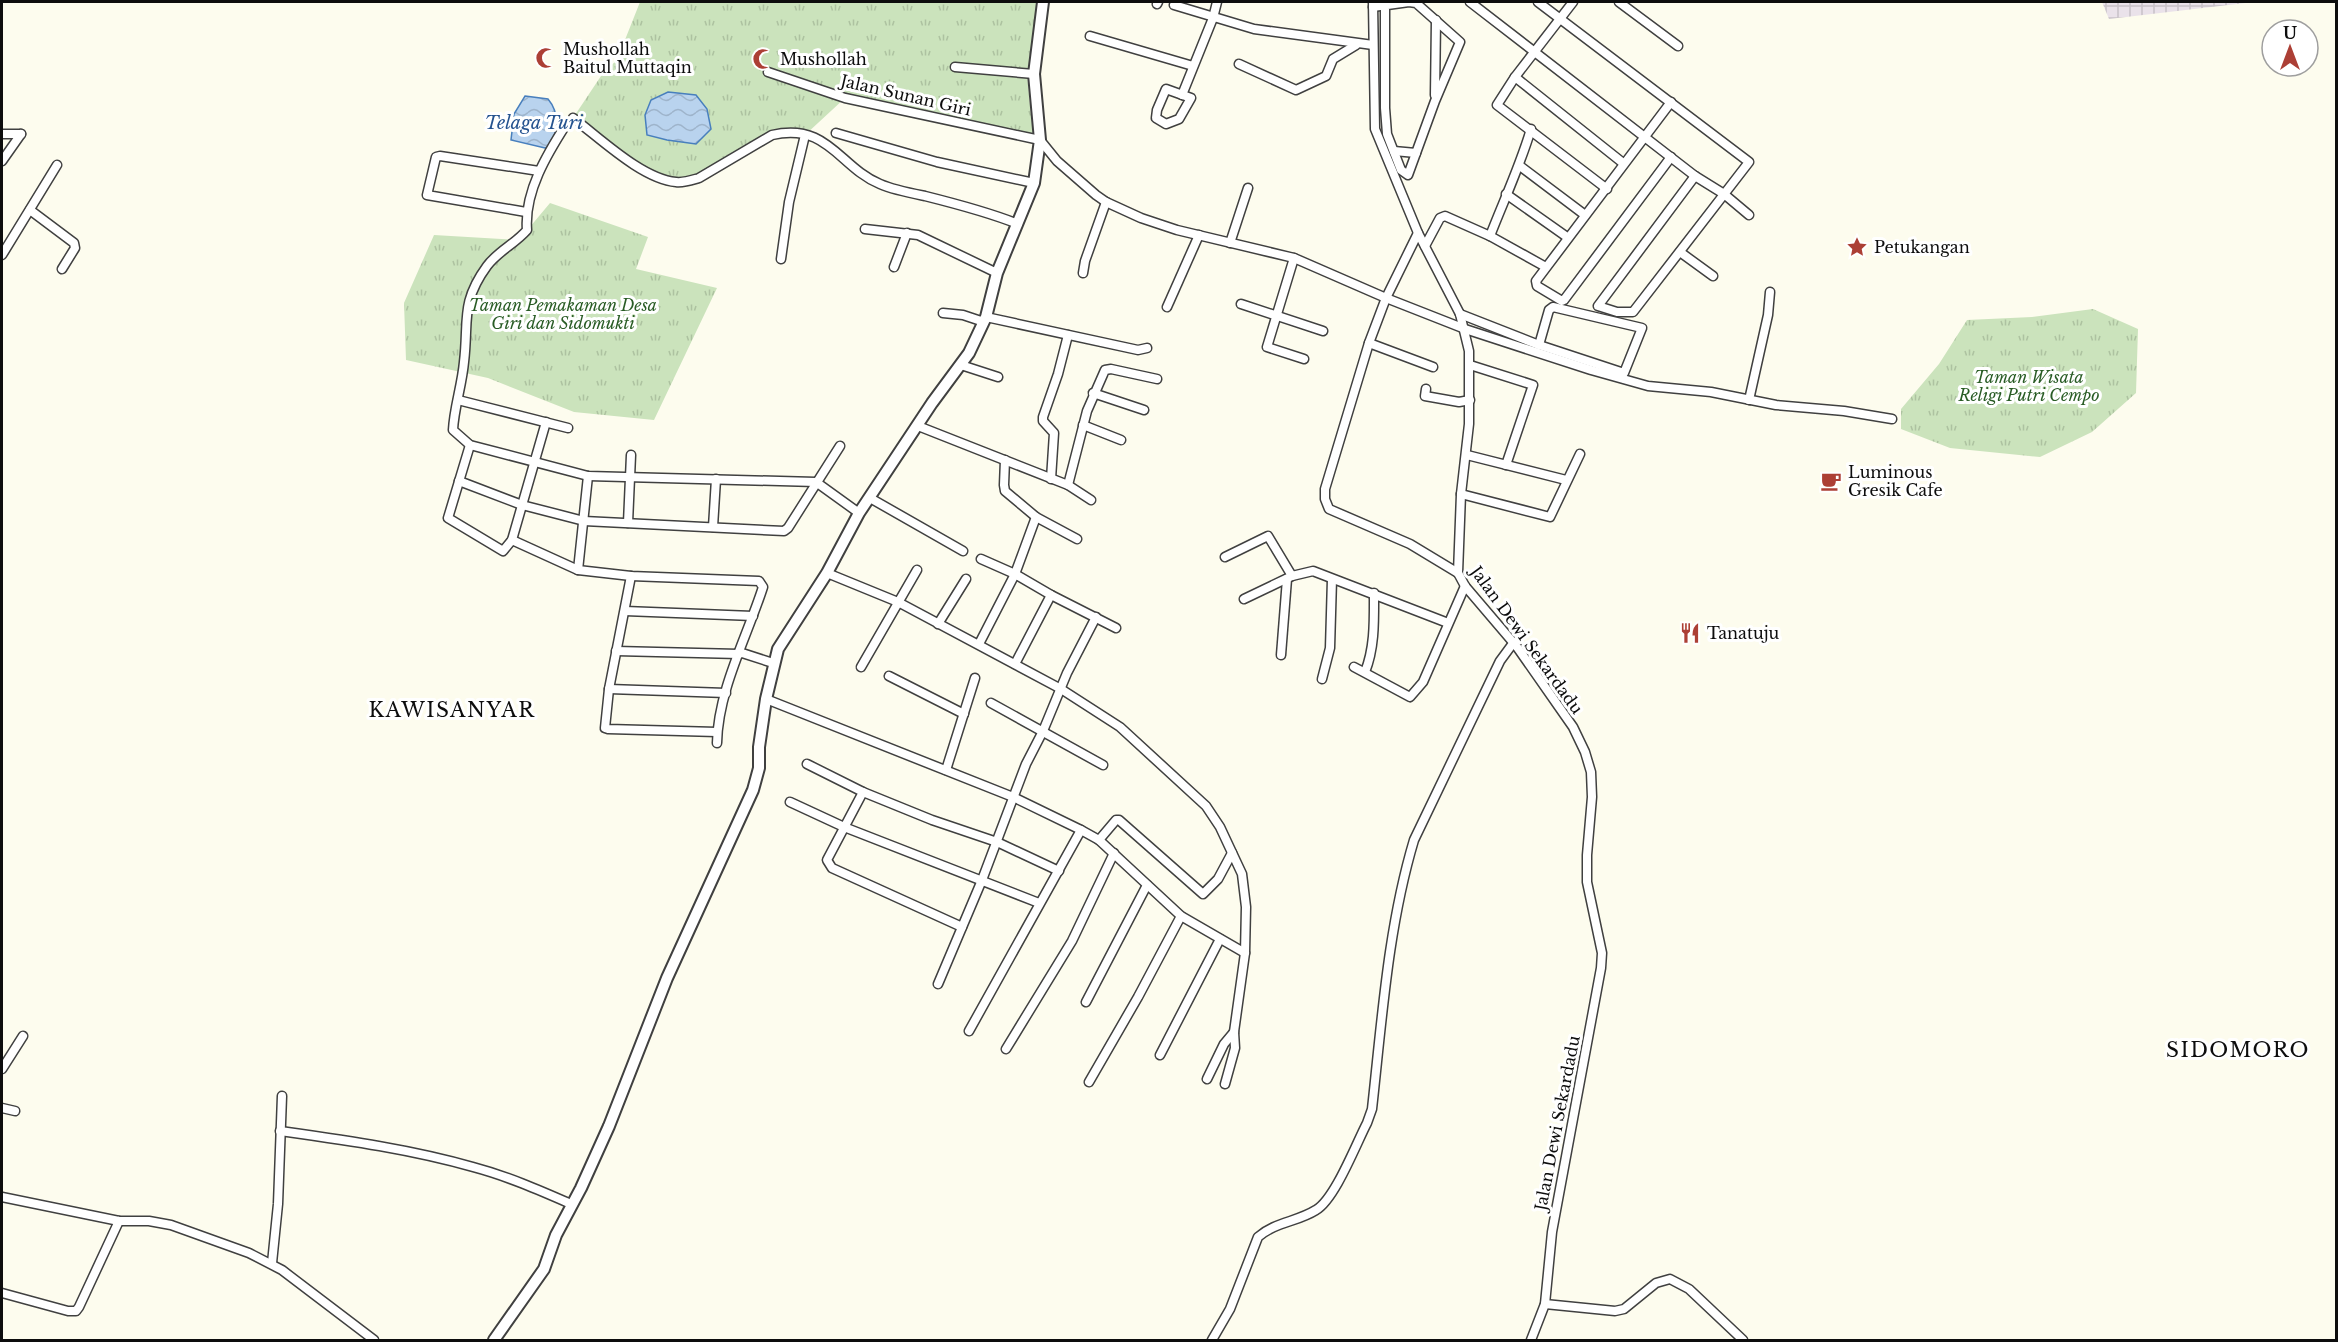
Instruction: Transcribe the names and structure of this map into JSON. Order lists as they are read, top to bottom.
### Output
{
  "streets": {
    "street": ["Jalan Sunan Giri", "Jalan Dewi Sekardadu"]
  },
  "districts": ["KAWISANYAR", "SIDOMORO"],
  "water": ["Telaga Turi"],
  "parks": ["Taman Pemakaman Desa Giri dan Sidomukti", "Taman Wisata Religi Putri Cempo"],
  "places": {
    "mosque": ["Mushollah Baitul Muttaqin", "Mushollah"],
    "place": ["Petukangan"],
    "cafe": ["Luminous Gresik Cafe"],
    "restaurant": ["Tanatuju"]
  },
  "north": "top"
}
